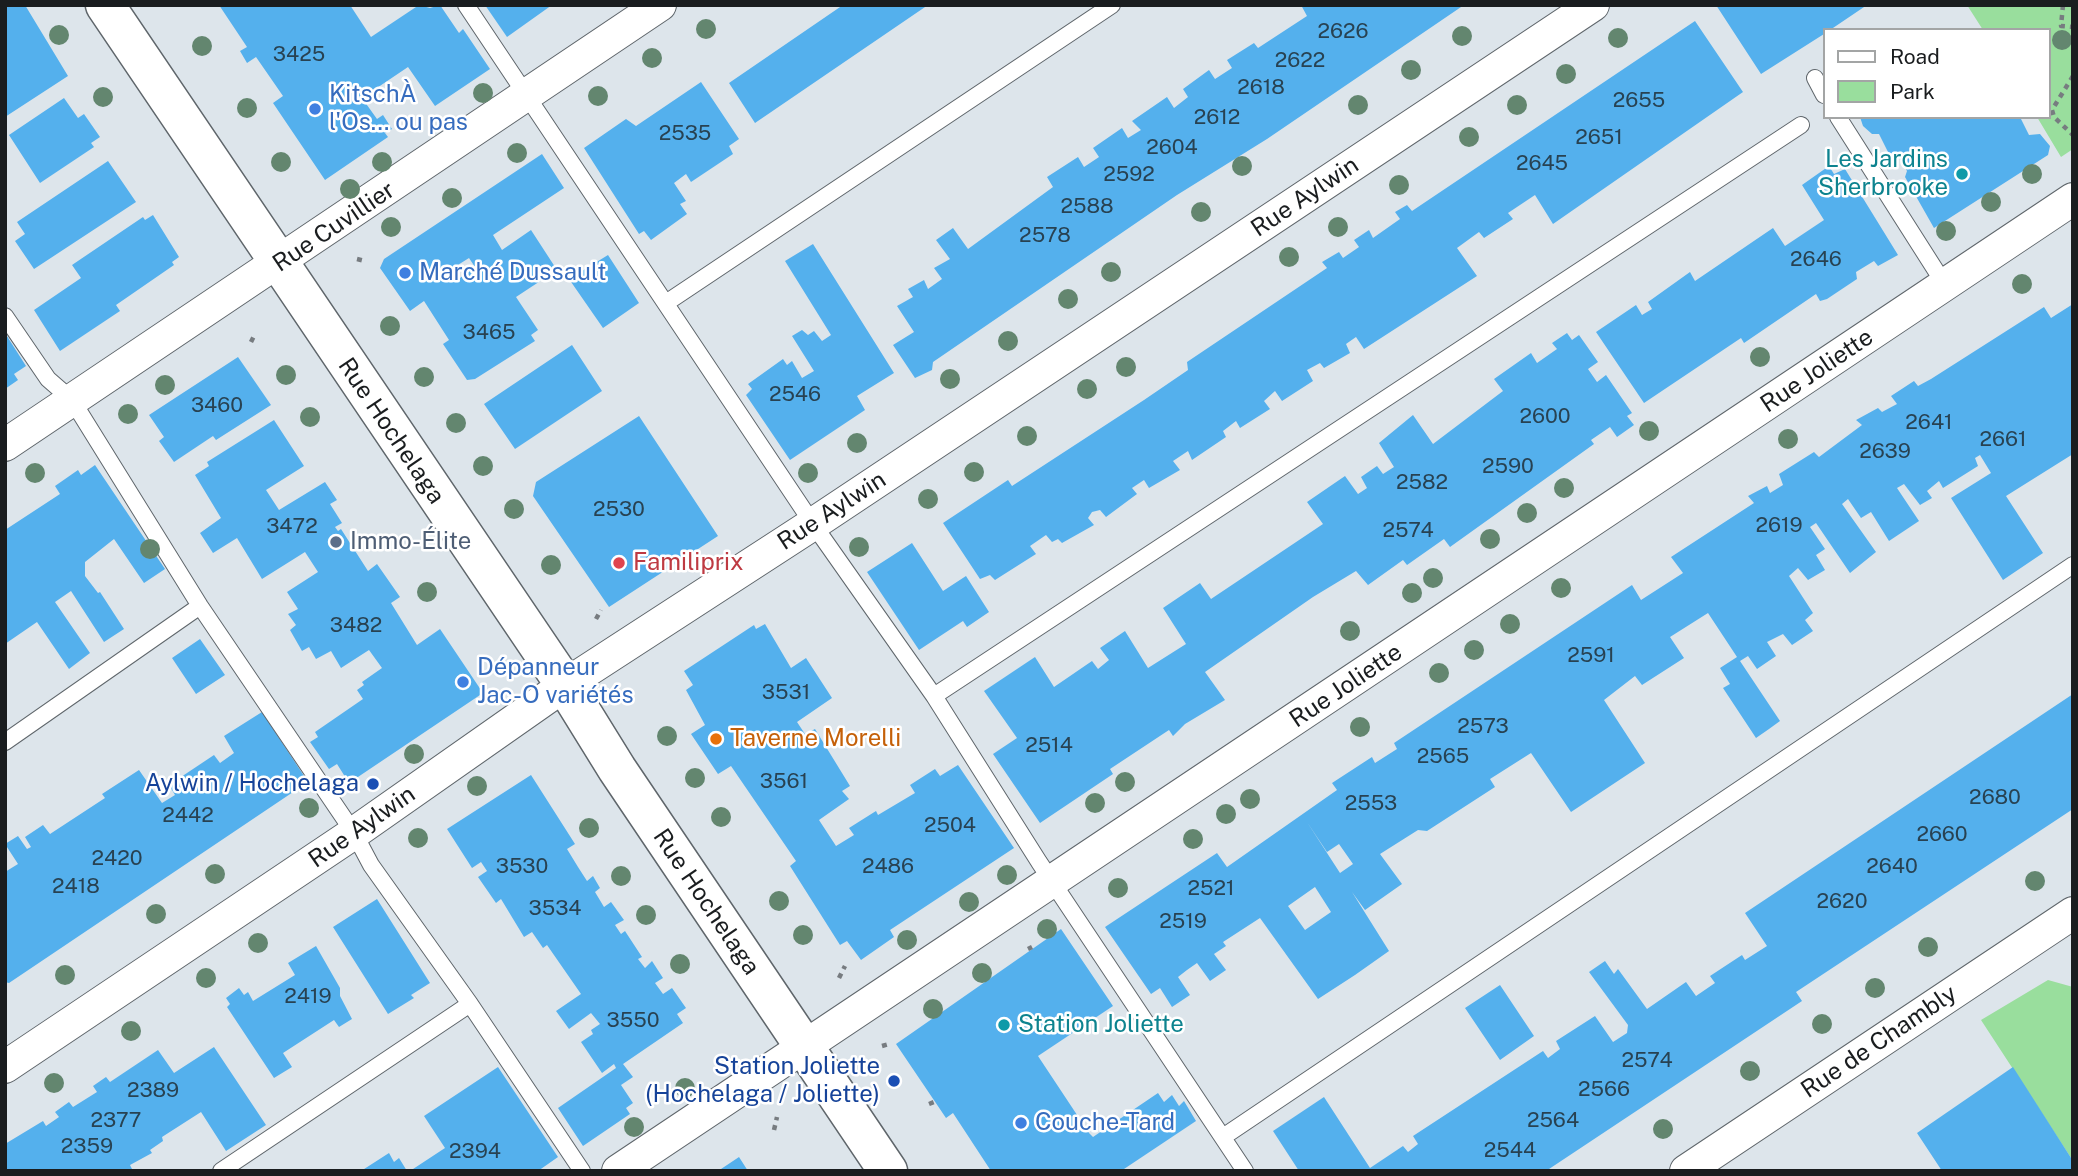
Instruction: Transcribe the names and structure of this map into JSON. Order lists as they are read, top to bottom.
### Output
{
  "streets": {
    "street": [
      "Rue Aylwin",
      "Rue Cuvillier",
      "Rue Joliette",
      "Rue Hochelaga",
      "Rue de Chambly"
    ]
  },
  "crossings": [
    ["Rue Aylwin", "Rue Hochelaga"],
    ["Rue Cuvillier", "Rue Hochelaga"],
    ["Rue Joliette", "Rue Hochelaga"]
  ],
  "places": [
    "KitschÀ l'Os... ou pas",
    "Les Jardins Sherbrooke",
    "Marché Dussault",
    "Immo-Élite",
    "Familiprix",
    "Dépanneur Jac-O variétés",
    "Taverne Morelli",
    "Aylwin / Hochelaga",
    "Station Joliette",
    "Station Joliette (Hochelaga / Joliette)",
    "Couche-Tard"
  ],
  "house_numbers": [
    "2626",
    "3425",
    "2622",
    "2618",
    "2655",
    "2612",
    "2535",
    "2651",
    "2604",
    "2645",
    "2592",
    "2588",
    "2578",
    "2646",
    "3465",
    "2546",
    "3460",
    "2600",
    "2641",
    "2661",
    "2639",
    "2590",
    "2582",
    "2530",
    "2619",
    "3472",
    "2574",
    "3482",
    "2591",
    "3531",
    "2573",
    "2514",
    "2565",
    "3561",
    "2680",
    "2553",
    "2442",
    "2504",
    "2660",
    "2420",
    "3530",
    "2486",
    "2640",
    "2418",
    "2521",
    "2620",
    "3534",
    "2519",
    "2419",
    "3550",
    "2574",
    "2566",
    "2389",
    "2377",
    "2564",
    "2359",
    "2544",
    "2394"
  ],
  "legend": ["Road", "Park"]
}
